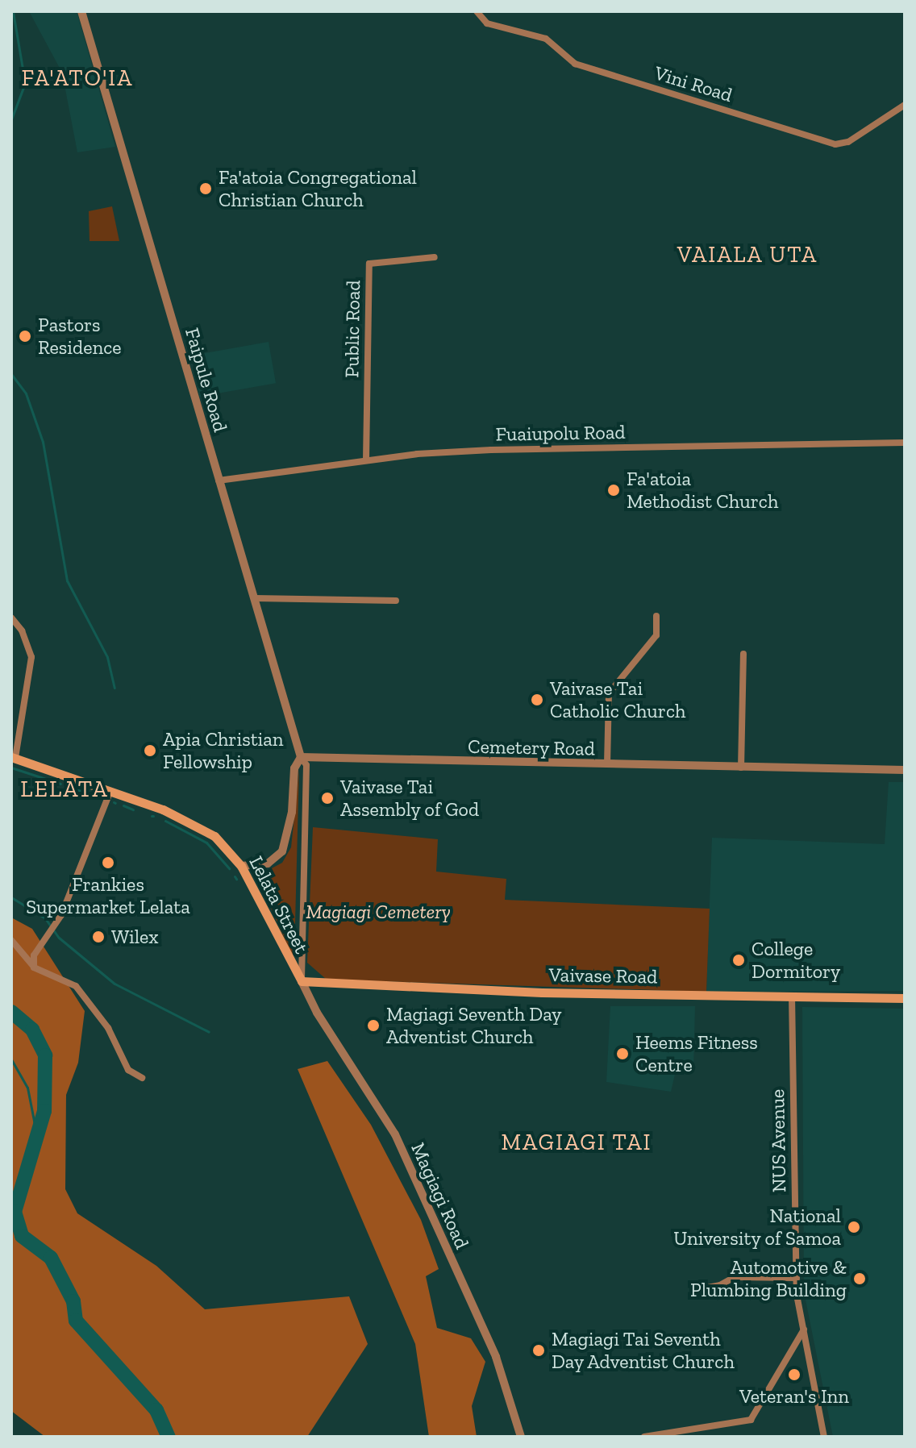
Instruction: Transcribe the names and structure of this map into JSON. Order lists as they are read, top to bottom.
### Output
{
  "streets": {
    "main road": ["Lelata Street", "Vaivase Road"],
    "street": [
      "Vini Road",
      "Public Road",
      "Faipule Road",
      "Fuaiupolu Road",
      "Cemetery Road",
      "NUS Avenue",
      "Magiagi Road"
    ]
  },
  "crossings": [
    ["Public Road", "Fuaiupolu Road"],
    ["Faipule Road", "Fuaiupolu Road"],
    ["Faipule Road", "Cemetery Road"],
    ["Lelata Street", "Vaivase Road"],
    ["Lelata Street", "Magiagi Road"],
    ["Vaivase Road", "NUS Avenue"],
    ["Vaivase Road", "Magiagi Road"]
  ],
  "districts": [
    "FA'ATO'IA",
    "VAIALA UTA",
    "LELATA",
    "MAGIAGI TAI"
  ],
  "parks": ["Magiagi Cemetery"],
  "places": [
    "Fa'atoia Congregational Christian Church",
    "Pastors Residence",
    "Fa'atoia Methodist Church",
    "Vaivase Tai Catholic Church",
    "Apia Christian Fellowship",
    "Vaivase Tai Assembly of God",
    "Frankies Supermarket Lelata",
    "Wilex",
    "College Dormitory",
    "Magiagi Seventh Day Adventist Church",
    "Heems Fitness Centre",
    "National University of Samoa",
    "Automotive & Plumbing Building",
    "Magiagi Tai Seventh Day Adventist Church",
    "Veteran's Inn"
  ]
}
